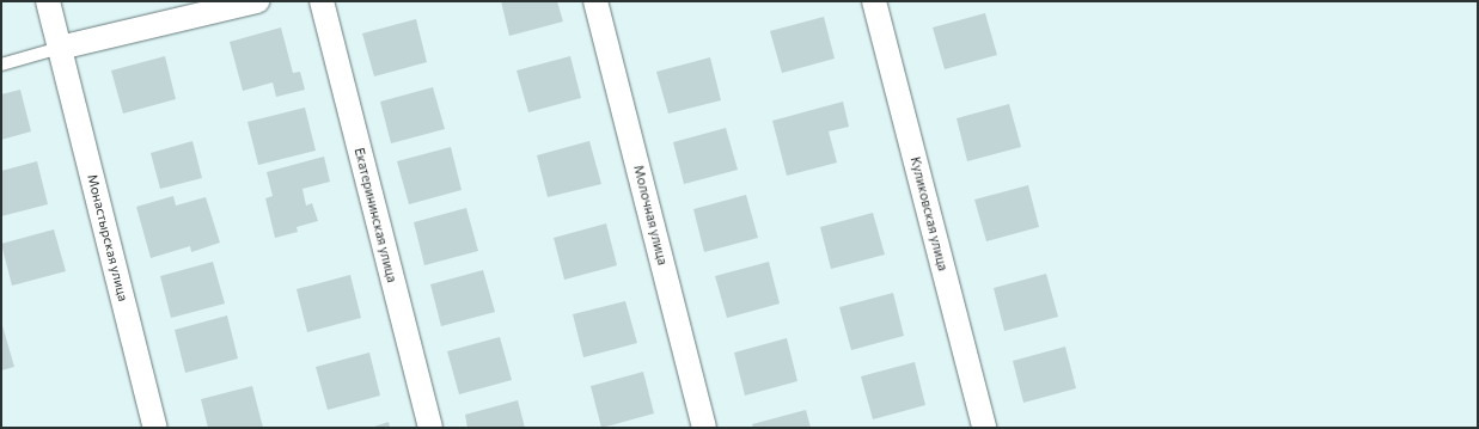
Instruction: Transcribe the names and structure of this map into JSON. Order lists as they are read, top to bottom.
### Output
{
  "streets": {
    "street": [
      "Куликовская улица",
      "Екатерининская улица",
      "Молочная улица",
      "Монастырская улица"
    ]
  }
}
